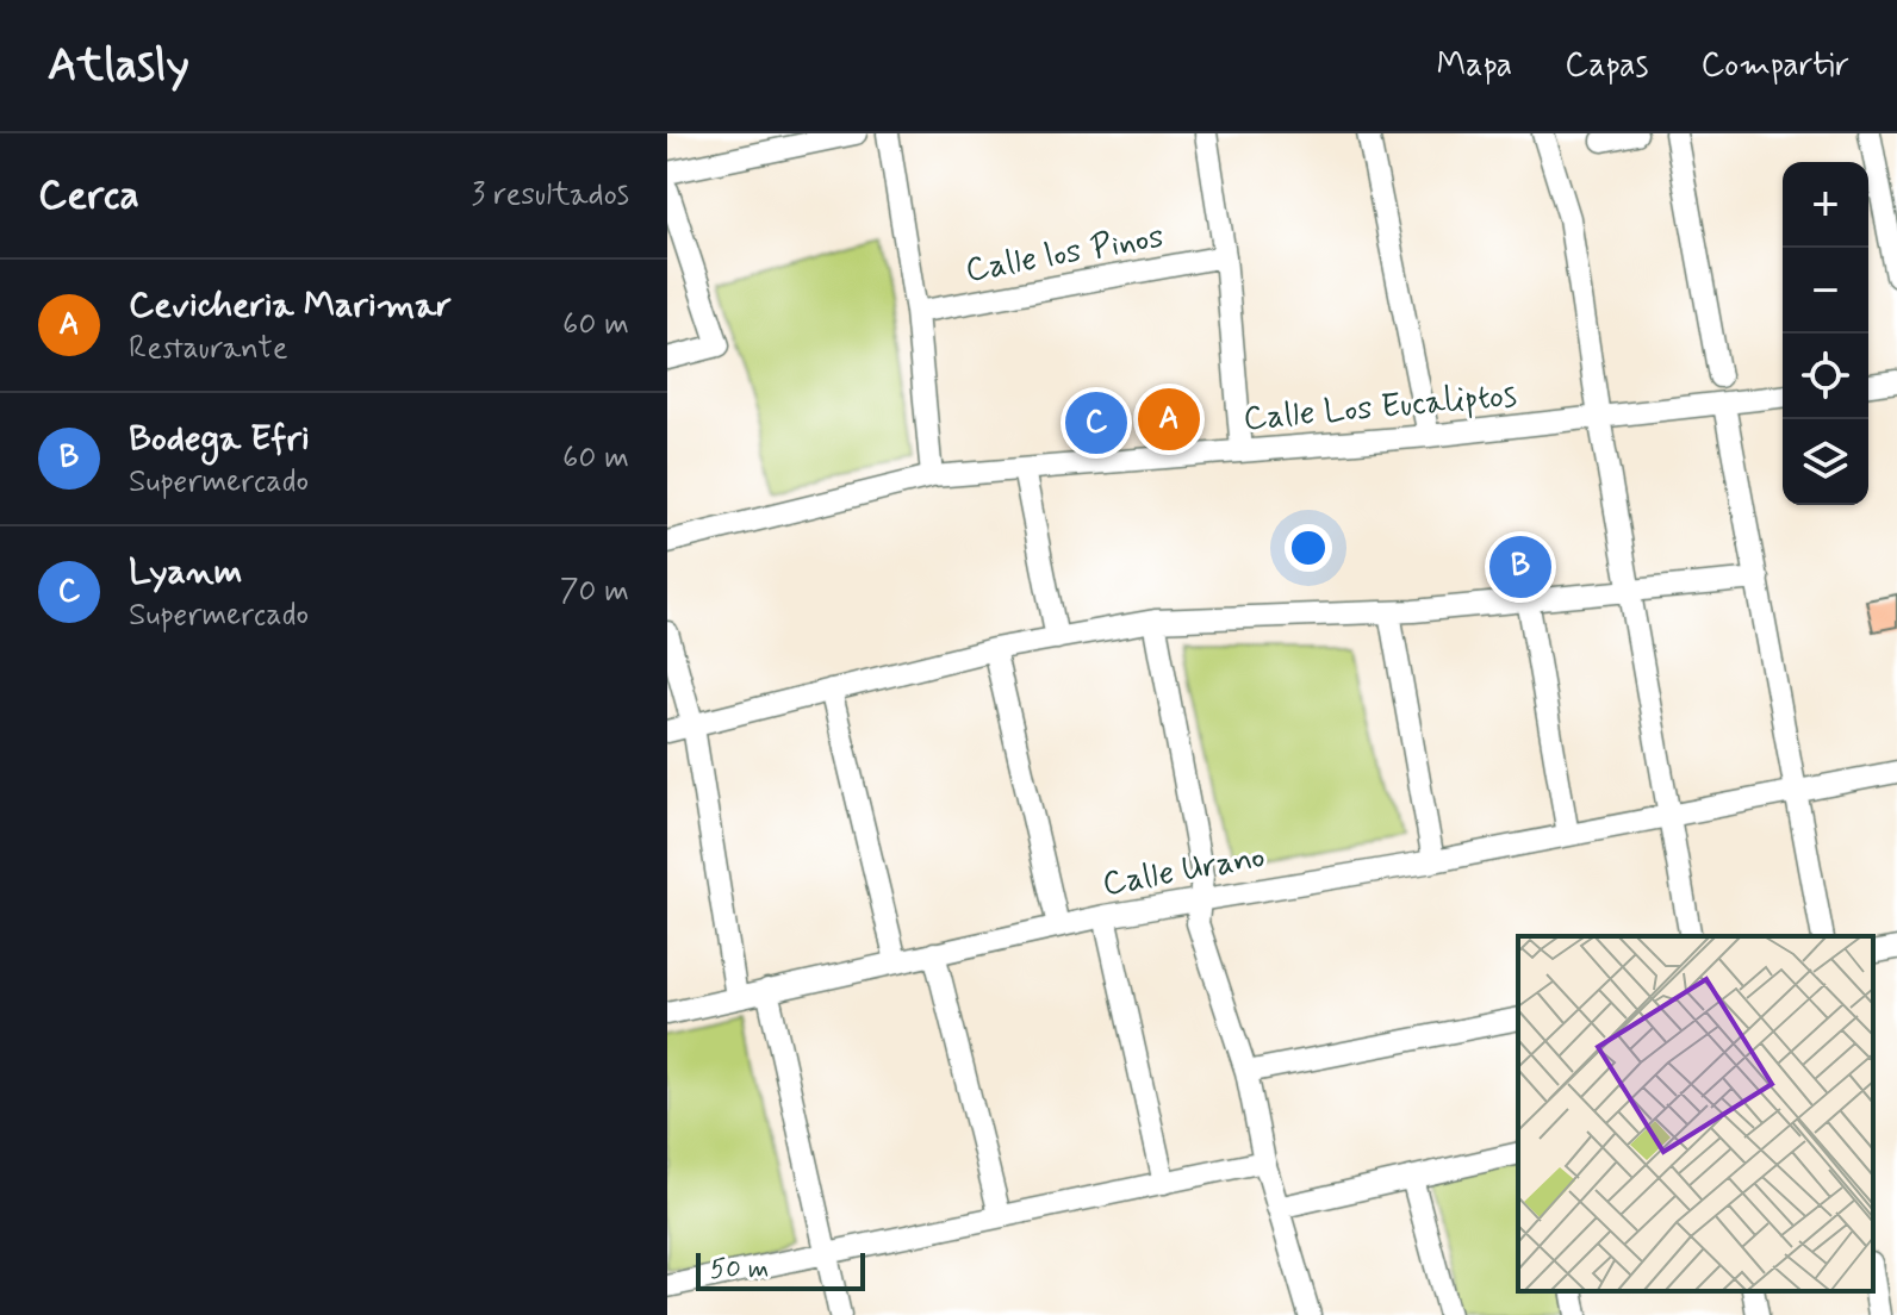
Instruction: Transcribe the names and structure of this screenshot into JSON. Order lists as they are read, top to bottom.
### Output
{
  "streets": {
    "street": ["Calle los Pinos", "Calle Los Eucaliptos", "Calle Urano"]
  },
  "scale_bar": "50 m",
  "page": {
    "header": "Atlasly",
    "nav": ["Mapa", "Capas", "Compartir"],
    "heading": ["Cerca", "3 resultados"],
    "map_buttons": ["+", "−"],
    "list": [
      {
        "mark": "A",
        "name": "Cevicheria Marimar",
        "note": "Restaurante",
        "value": "60 m"
      },
      {
        "mark": "B",
        "name": "Bodega Efri",
        "note": "Supermercado",
        "value": "60 m"
      },
      {
        "mark": "C",
        "name": "Lyanm",
        "note": "Supermercado",
        "value": "70 m"
      }
    ],
    "pins": ["A", "C", "B"],
    "scale": "50 m"
  }
}
